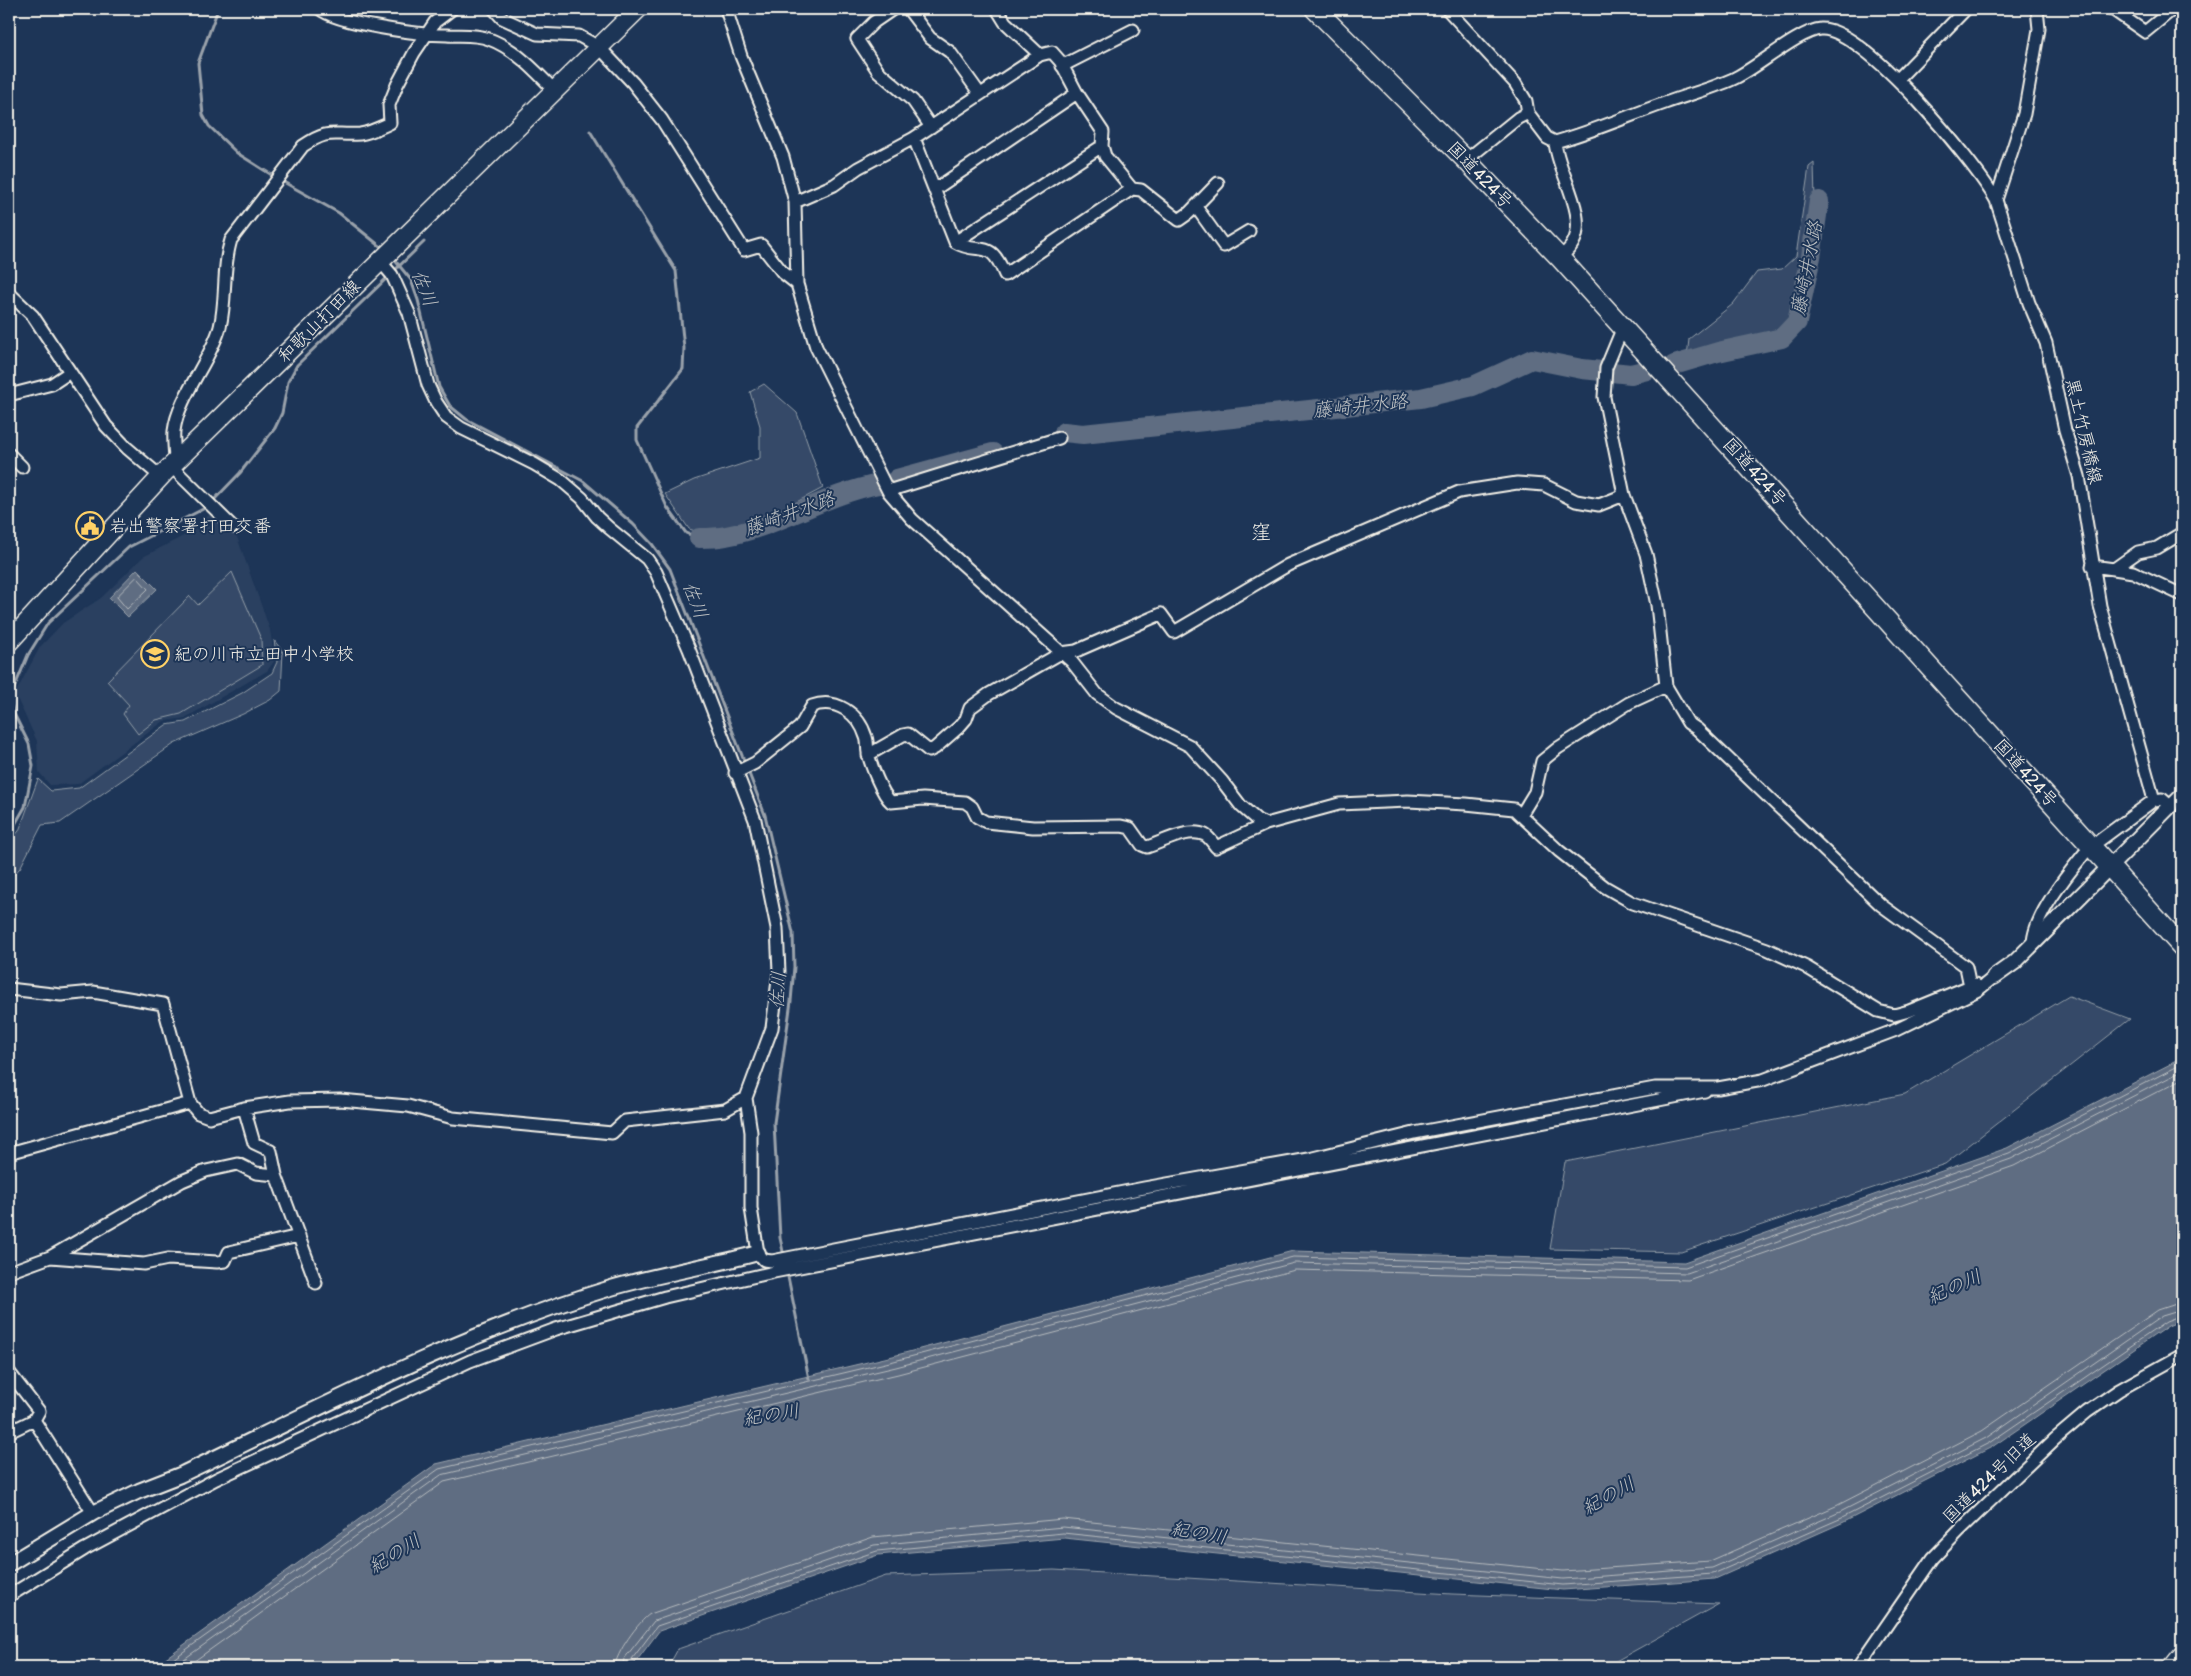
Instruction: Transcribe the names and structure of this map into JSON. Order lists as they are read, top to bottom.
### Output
{
  "streets": {
    "highway": ["国道424号"],
    "main road": ["和歌山打田線"],
    "street": ["黒土竹房橋線", "国道424号旧道"]
  },
  "districts": ["窪"],
  "water": ["藤崎井水路", "佐川", "紀の川"],
  "places": {
    "public building": ["岩出警察署打田交番"],
    "school or university": ["紀の川市立田中小学校"]
  }
}
